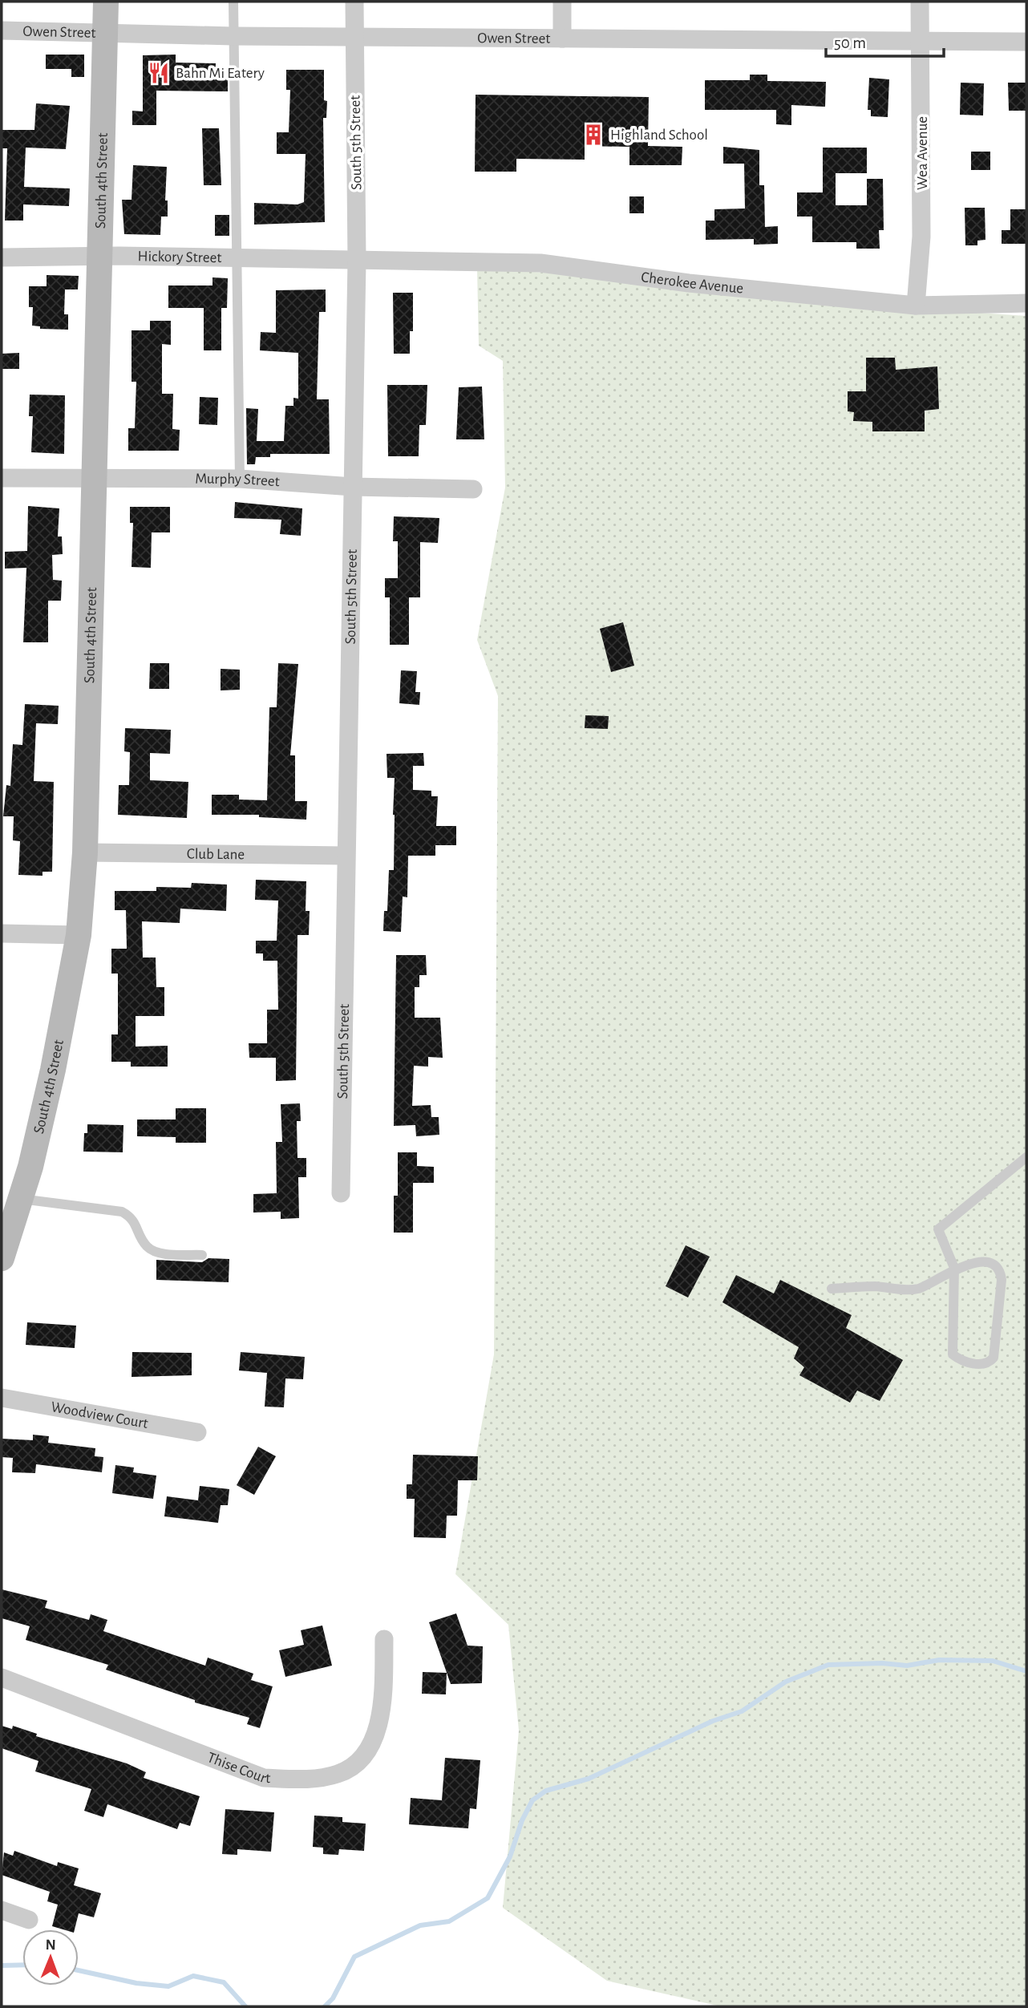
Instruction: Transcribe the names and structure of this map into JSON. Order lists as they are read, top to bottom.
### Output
{
  "streets": {
    "main road": ["South 4th Street"],
    "street": [
      "Owen Street",
      "South 5th Street",
      "Wea Avenue",
      "Hickory Street",
      "Cherokee Avenue",
      "Murphy Street",
      "Club Lane",
      "Woodview Court",
      "Thise Court"
    ]
  },
  "crossings": [
    ["Owen Street", "South 5th Street"],
    ["Owen Street", "Wea Avenue"],
    ["Owen Street", "South 4th Street"],
    ["South 5th Street", "Hickory Street"],
    ["South 5th Street", "Cherokee Avenue"],
    ["South 5th Street", "Murphy Street"],
    ["South 5th Street", "Club Lane"],
    ["Wea Avenue", "Cherokee Avenue"],
    ["South 4th Street", "Hickory Street"],
    ["South 4th Street", "Murphy Street"],
    ["South 4th Street", "Club Lane"],
    ["Hickory Street", "Cherokee Avenue"]
  ],
  "places": {
    "restaurant": ["Bahn Mi Eatery"],
    "building": ["Highland School"]
  },
  "scale_bar": "50 m",
  "north": "top"
}
